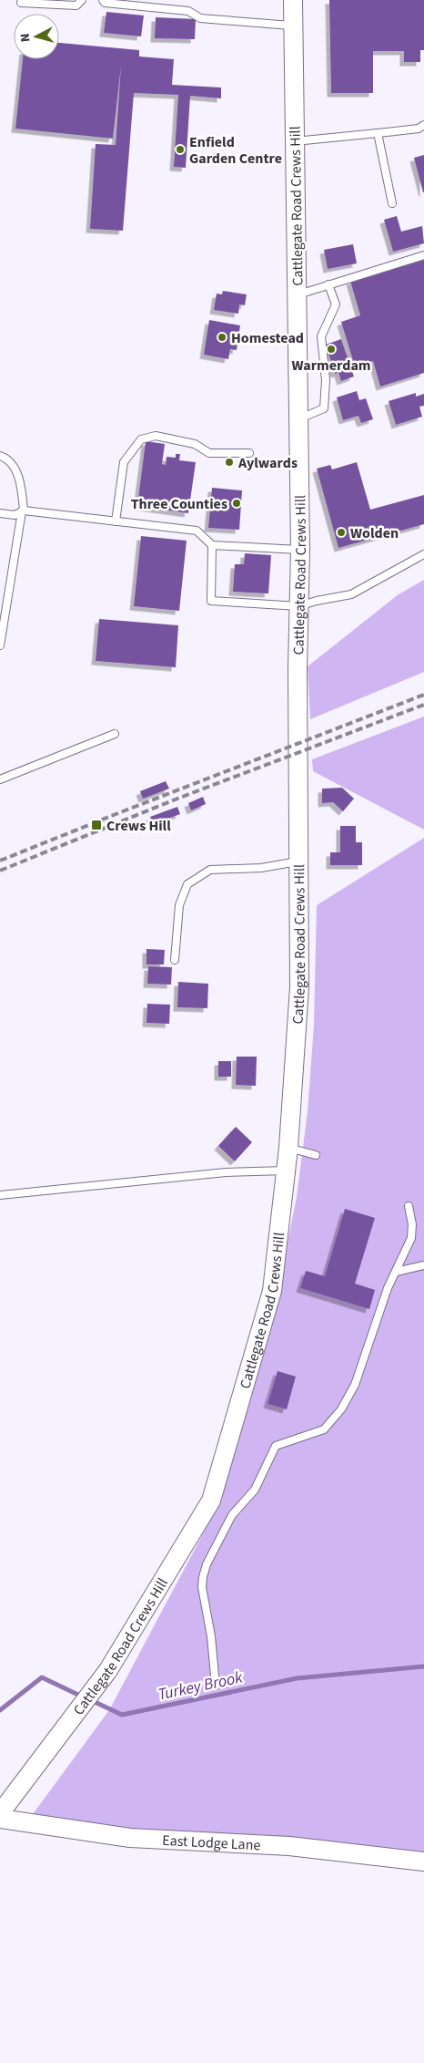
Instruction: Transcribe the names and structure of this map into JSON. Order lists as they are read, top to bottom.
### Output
{
  "streets": {
    "street": ["Cattlegate Road Crews Hill", "East Lodge Lane"]
  },
  "water": ["Turkey Brook"],
  "places": {
    "other": [
      "Enfield Garden Centre",
      "Homestead",
      "Warmerdam",
      "Aylwards",
      "Three Counties",
      "Wolden"
    ],
    "transit": ["Crews Hill"]
  },
  "north": "left"
}
